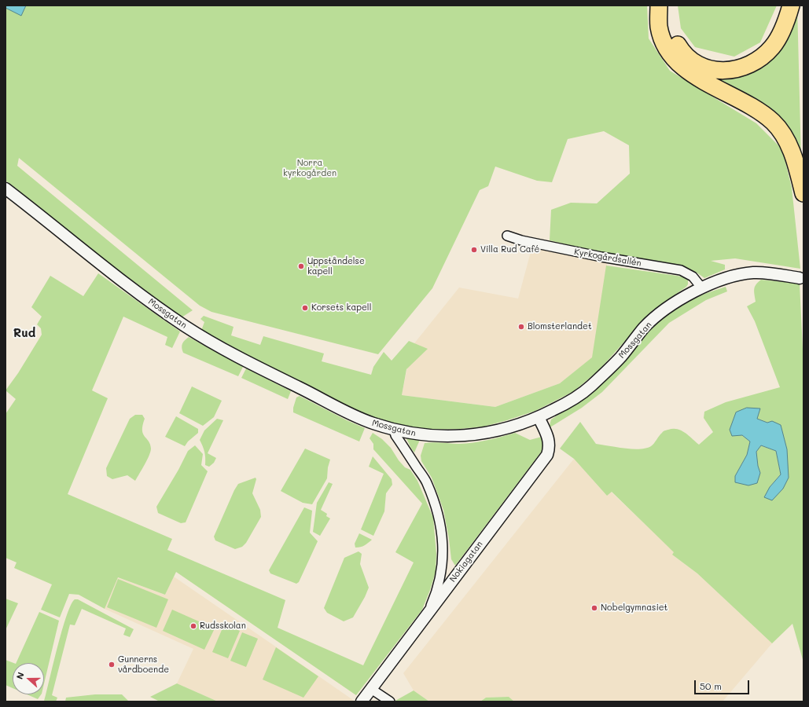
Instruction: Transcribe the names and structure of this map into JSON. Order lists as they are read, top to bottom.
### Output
{
  "streets": {
    "street": ["Kyrkogårdsallén", "Mossgatan", "Nokiagatan"]
  },
  "crossings": [
    ["Kyrkogårdsallén", "Mossgatan"],
    ["Mossgatan", "Nokiagatan"]
  ],
  "districts": ["Rud"],
  "parks": ["Norra kyrkogården"],
  "places": [
    "Villa Rud Café",
    "Uppståndelse kapell",
    "Korsets kapell",
    "Blomsterlandet",
    "Nobelgymnasiet",
    "Rudsskolan",
    "Gunnerns vårdboende"
  ],
  "scale_bar": "50 m",
  "north": "left"
}
